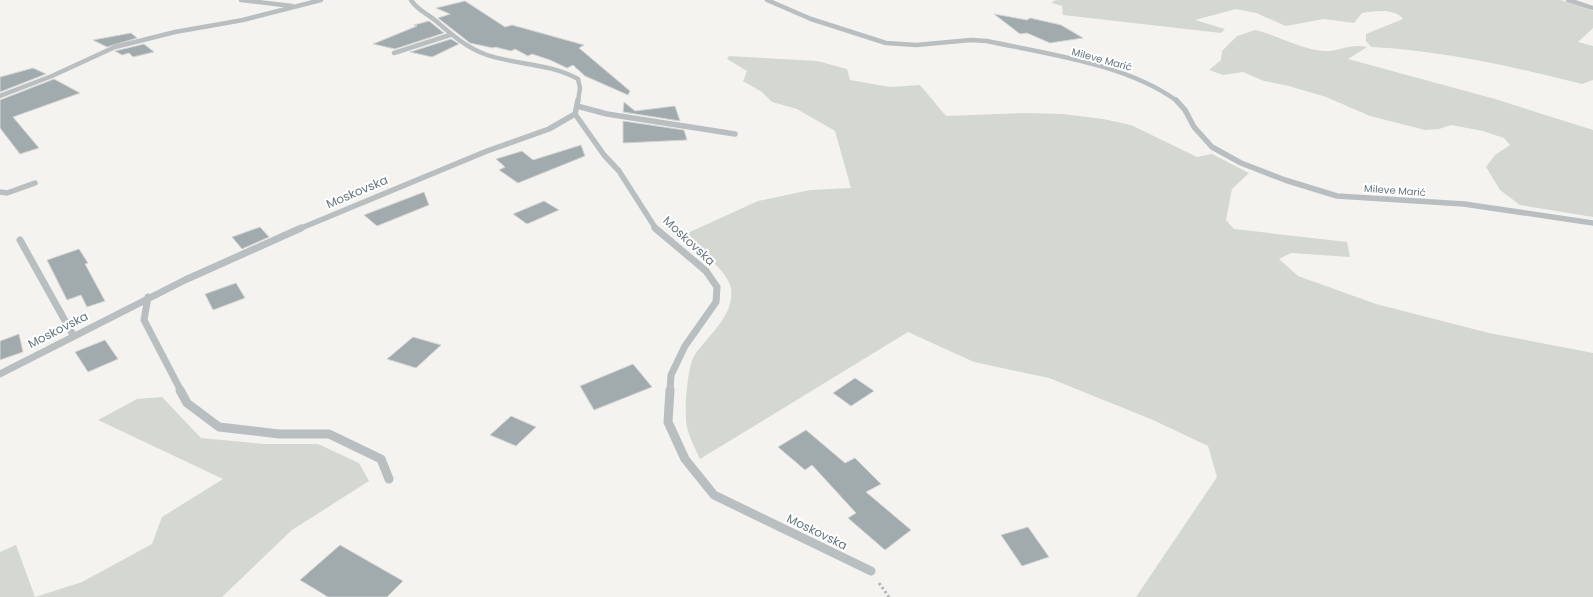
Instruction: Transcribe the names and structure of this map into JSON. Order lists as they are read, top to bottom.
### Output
{
  "streets": {
    "street": ["Mileve Marić", "Moskovska"]
  }
}
